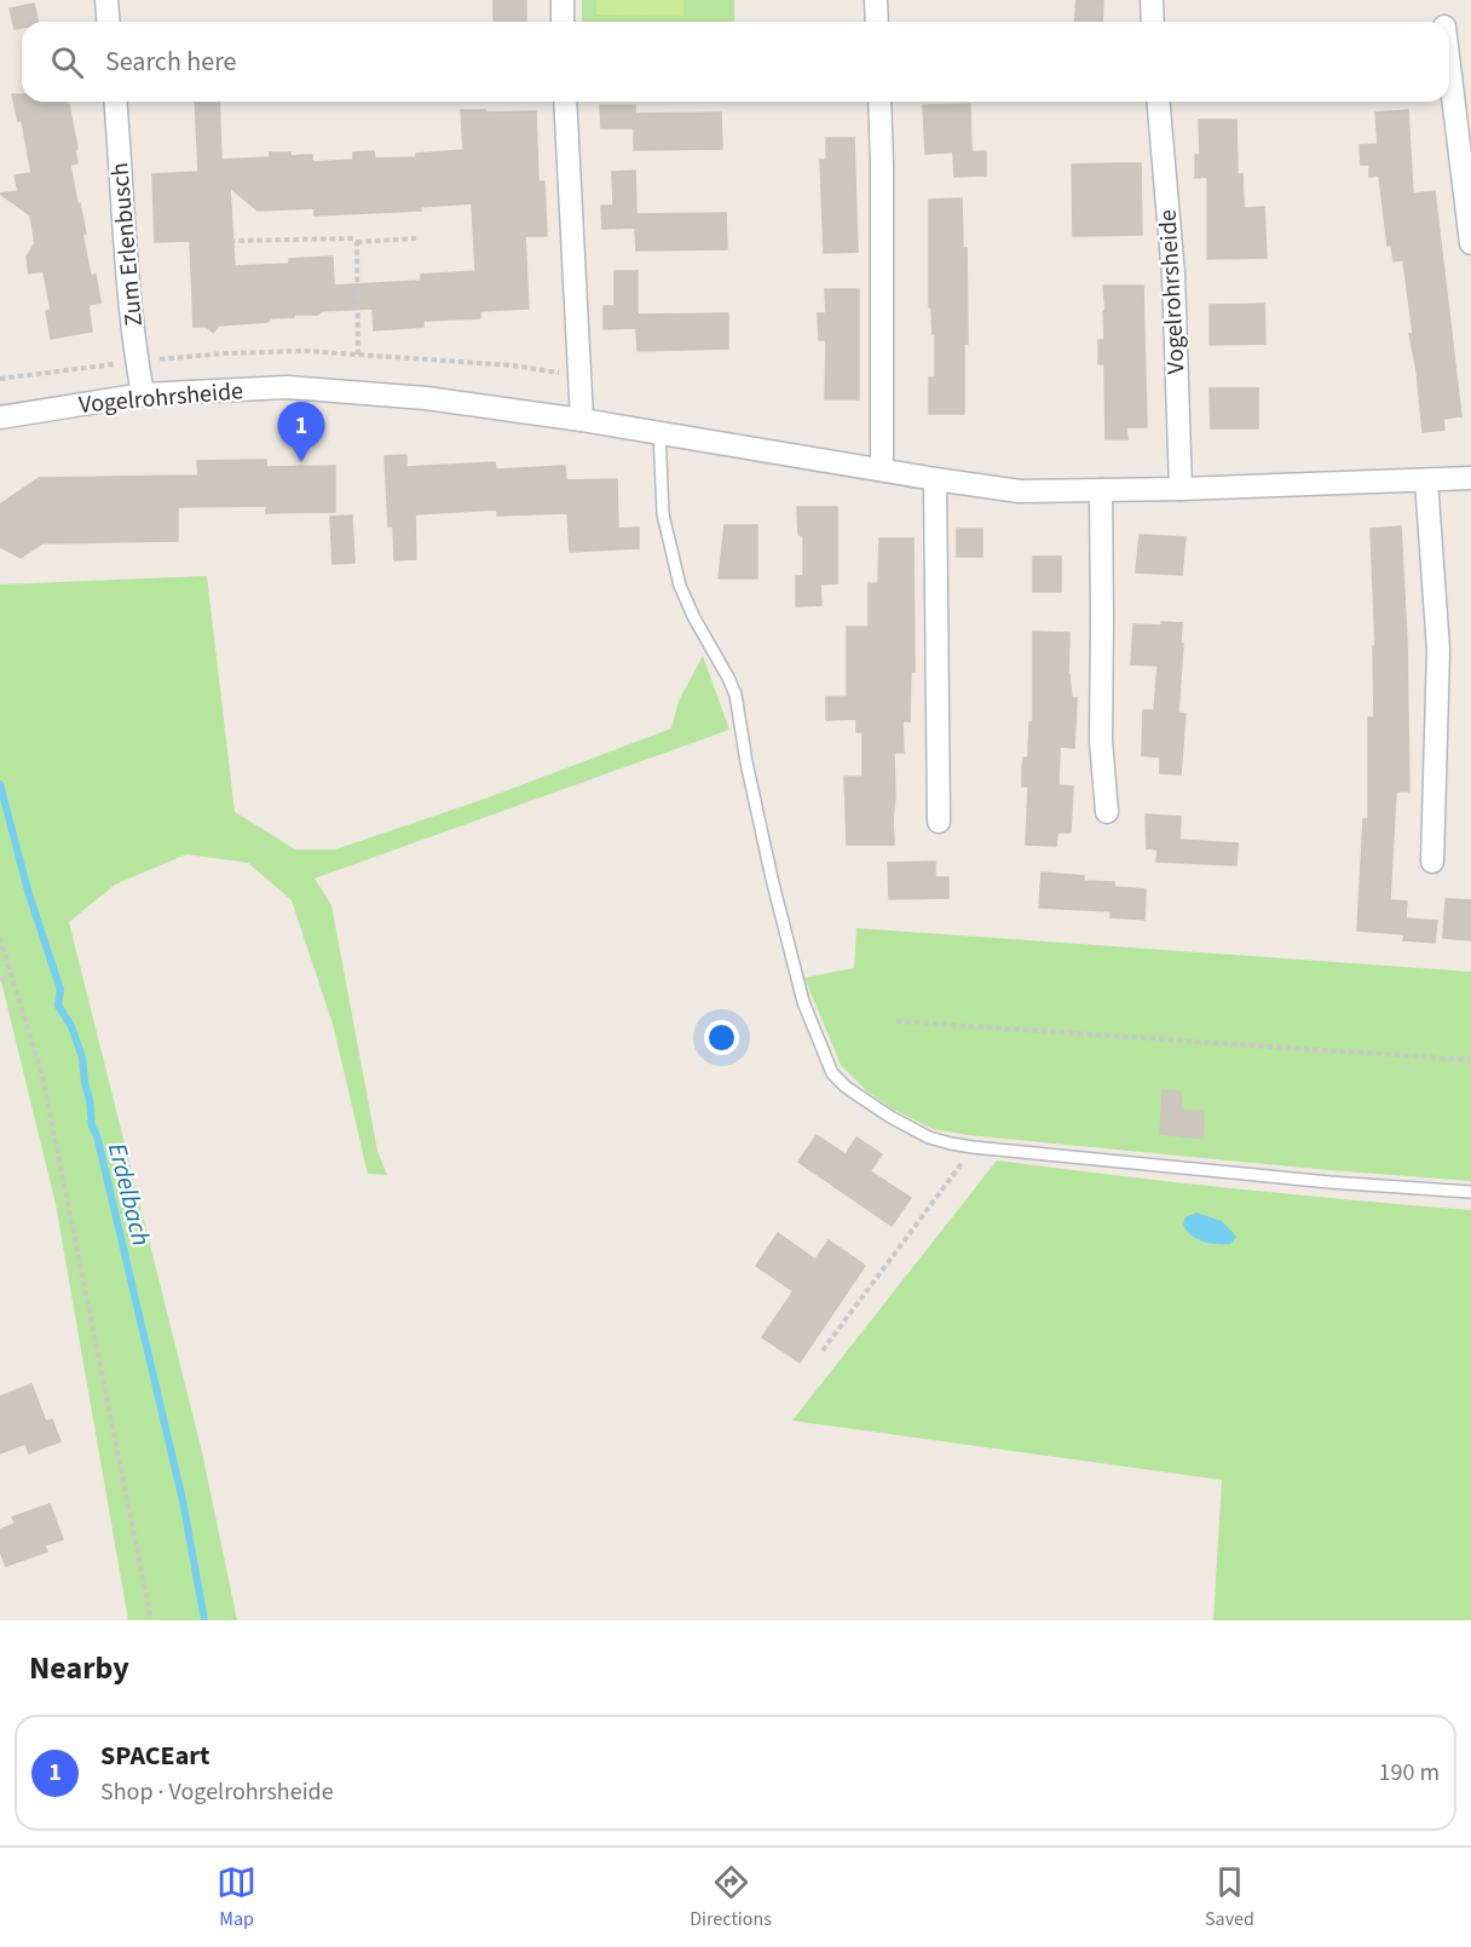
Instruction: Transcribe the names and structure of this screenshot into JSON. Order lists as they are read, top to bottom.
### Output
{
  "streets": {
    "street": ["Zum Erlenbusch", "Vogelrohrsheide"]
  },
  "crossings": [
    ["Zum Erlenbusch", "Vogelrohrsheide"]
  ],
  "water": ["Erdelbach"],
  "page": {
    "search": "Search here",
    "pins": "1",
    "heading": "Nearby",
    "list": [
      {
        "mark": "1",
        "name": "SPACEart",
        "note": "Shop · Vogelrohrsheide",
        "value": "190 m"
      }
    ],
    "nav": ["Map", "Directions", "Saved"]
  }
}
